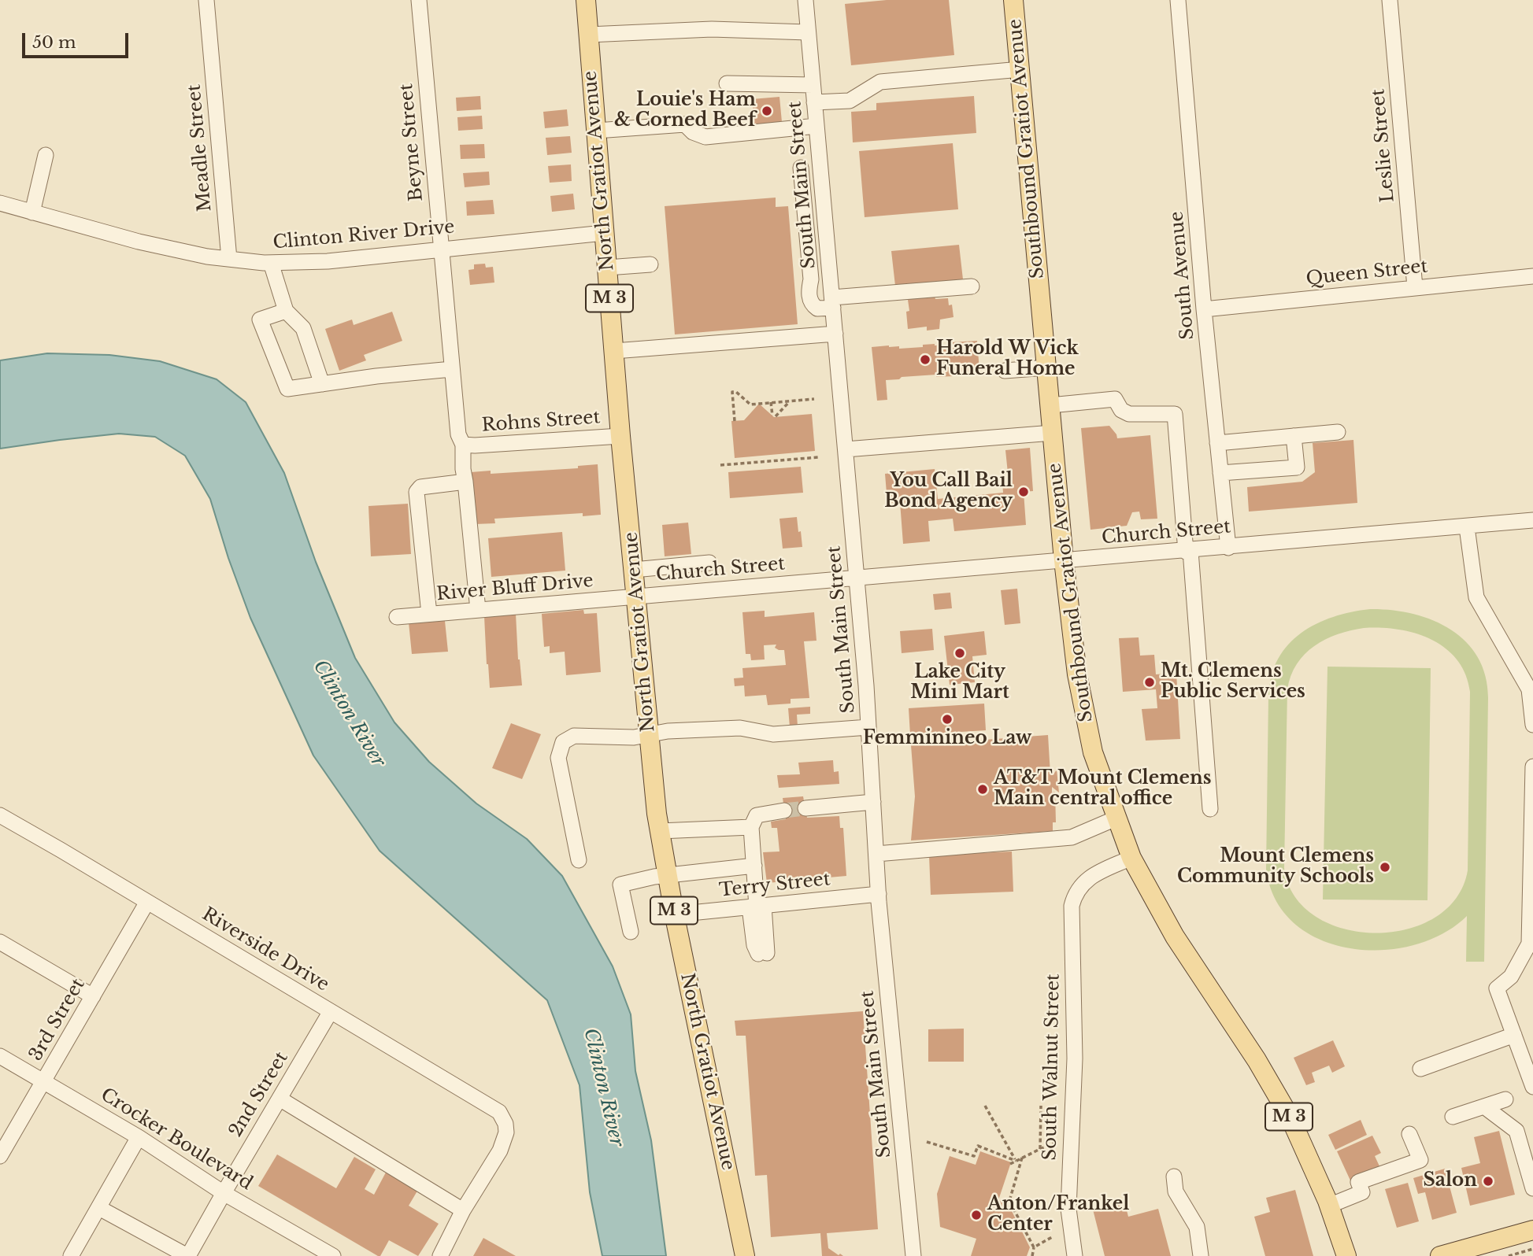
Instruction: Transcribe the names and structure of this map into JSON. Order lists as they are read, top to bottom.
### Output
{
  "streets": {
    "main road": ["Southbound Gratiot Avenue", "North Gratiot Avenue", "M 3"],
    "street": [
      "Beyne Street",
      "Leslie Street",
      "Meadle Street",
      "South Main Street",
      "Clinton River Drive",
      "Queen Street",
      "South Avenue",
      "Rohns Street",
      "Church Street",
      "River Bluff Drive",
      "Terry Street",
      "Riverside Drive",
      "3rd Street",
      "South Walnut Street",
      "2nd Street",
      "Crocker Boulevard"
    ]
  },
  "crossings": [
    ["Beyne Street", "Clinton River Drive"],
    ["Beyne Street", "Rohns Street"],
    ["Beyne Street", "River Bluff Drive"],
    ["Leslie Street", "Queen Street"],
    ["Meadle Street", "Clinton River Drive"],
    ["Southbound Gratiot Avenue", "Church Street"],
    ["Southbound Gratiot Avenue", "South Walnut Street"],
    ["North Gratiot Avenue", "Clinton River Drive"],
    ["North Gratiot Avenue", "Rohns Street"],
    ["North Gratiot Avenue", "Church Street"],
    ["North Gratiot Avenue", "River Bluff Drive"],
    ["North Gratiot Avenue", "Terry Street"],
    ["South Main Street", "Church Street"],
    ["South Main Street", "Terry Street"],
    ["Queen Street", "South Avenue"],
    ["South Avenue", "Church Street"],
    ["Church Street", "River Bluff Drive"],
    ["Riverside Drive", "3rd Street"],
    ["Riverside Drive", "2nd Street"],
    ["3rd Street", "Crocker Boulevard"],
    ["2nd Street", "Crocker Boulevard"]
  ],
  "water": ["Clinton River"],
  "places": [
    "Louie's Ham & Corned Beef",
    "Harold W Vick Funeral Home",
    "You Call Bail Bond Agency",
    "Lake City Mini Mart",
    "Mt. Clemens Public Services",
    "Femminineo Law",
    "AT&T Mount Clemens Main central office",
    "Mount Clemens Community Schools",
    "Salon",
    "Anton/Frankel Center"
  ],
  "scale_bar": "50 m"
}
